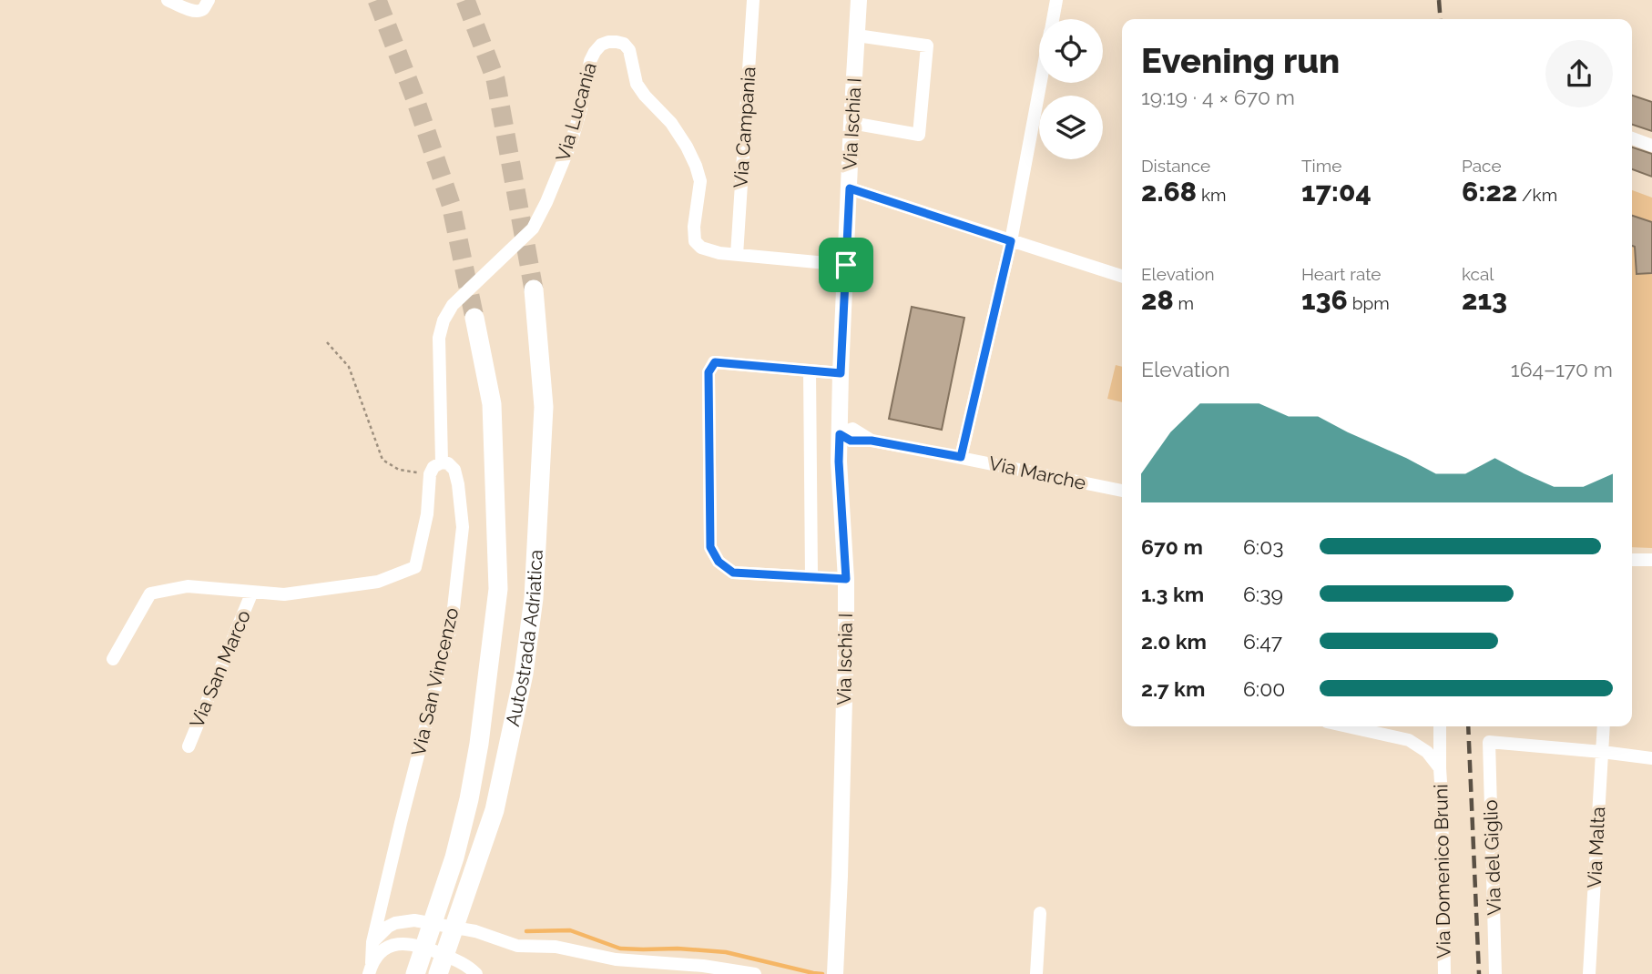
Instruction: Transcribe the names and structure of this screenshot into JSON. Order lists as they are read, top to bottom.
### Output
{
  "streets": {
    "highway": ["Autostrada Adriatica"],
    "main road": ["Via Ischia I"],
    "street": [
      "Via Lucania",
      "Via Campania",
      "Via Marche",
      "Via San Marco",
      "Via San Vincenzo",
      "Via Malta",
      "Via del Giglio",
      "Via Domenico Bruni"
    ]
  },
  "crossings": [
    ["Via Lucania", "Via Ischia I"],
    ["Via Lucania", "Via Campania"],
    ["Via Lucania", "Via San Vincenzo"],
    ["Via Ischia I", "Via Marche"],
    ["Via Malta", "Via del Giglio"]
  ],
  "page": {
    "heading": ["Evening run", "19:19 · 4 × 670 m"],
    "stats": [
      ["Distance", "2.68 km"],
      ["Time", "17:04"],
      ["Pace", "6:22 /km"],
      ["Elevation", "28 m"],
      ["Heart rate", "136 bpm"],
      ["kcal", "213"]
    ],
    "chart": ["Elevation", "164–170 m"],
    "list": [
      {
        "name": "670 m",
        "note": "6:03"
      },
      {
        "name": "1.3 km",
        "note": "6:39"
      },
      {
        "name": "2.0 km",
        "note": "6:47"
      },
      {
        "name": "2.7 km",
        "note": "6:00"
      }
    ]
  }
}
